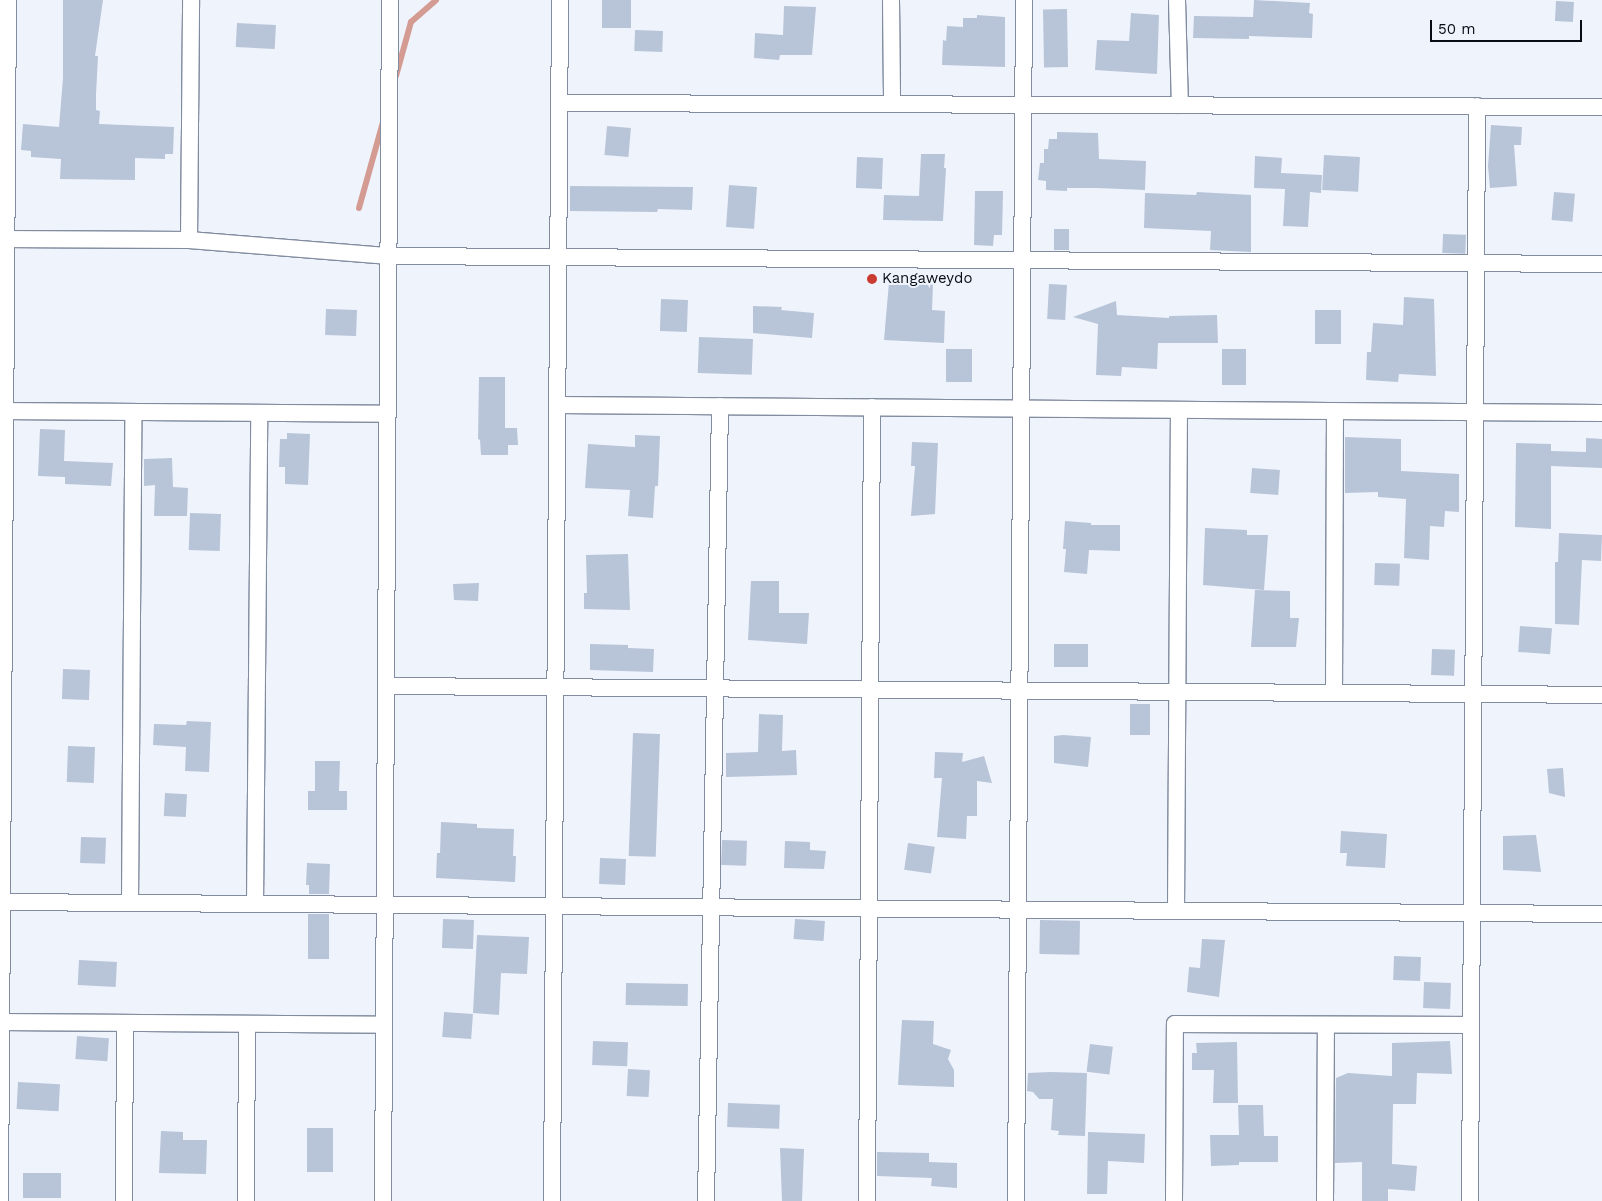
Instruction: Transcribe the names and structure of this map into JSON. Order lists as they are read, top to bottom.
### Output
{
  "places": ["Kangaweydo"],
  "scale_bar": "50 m"
}
